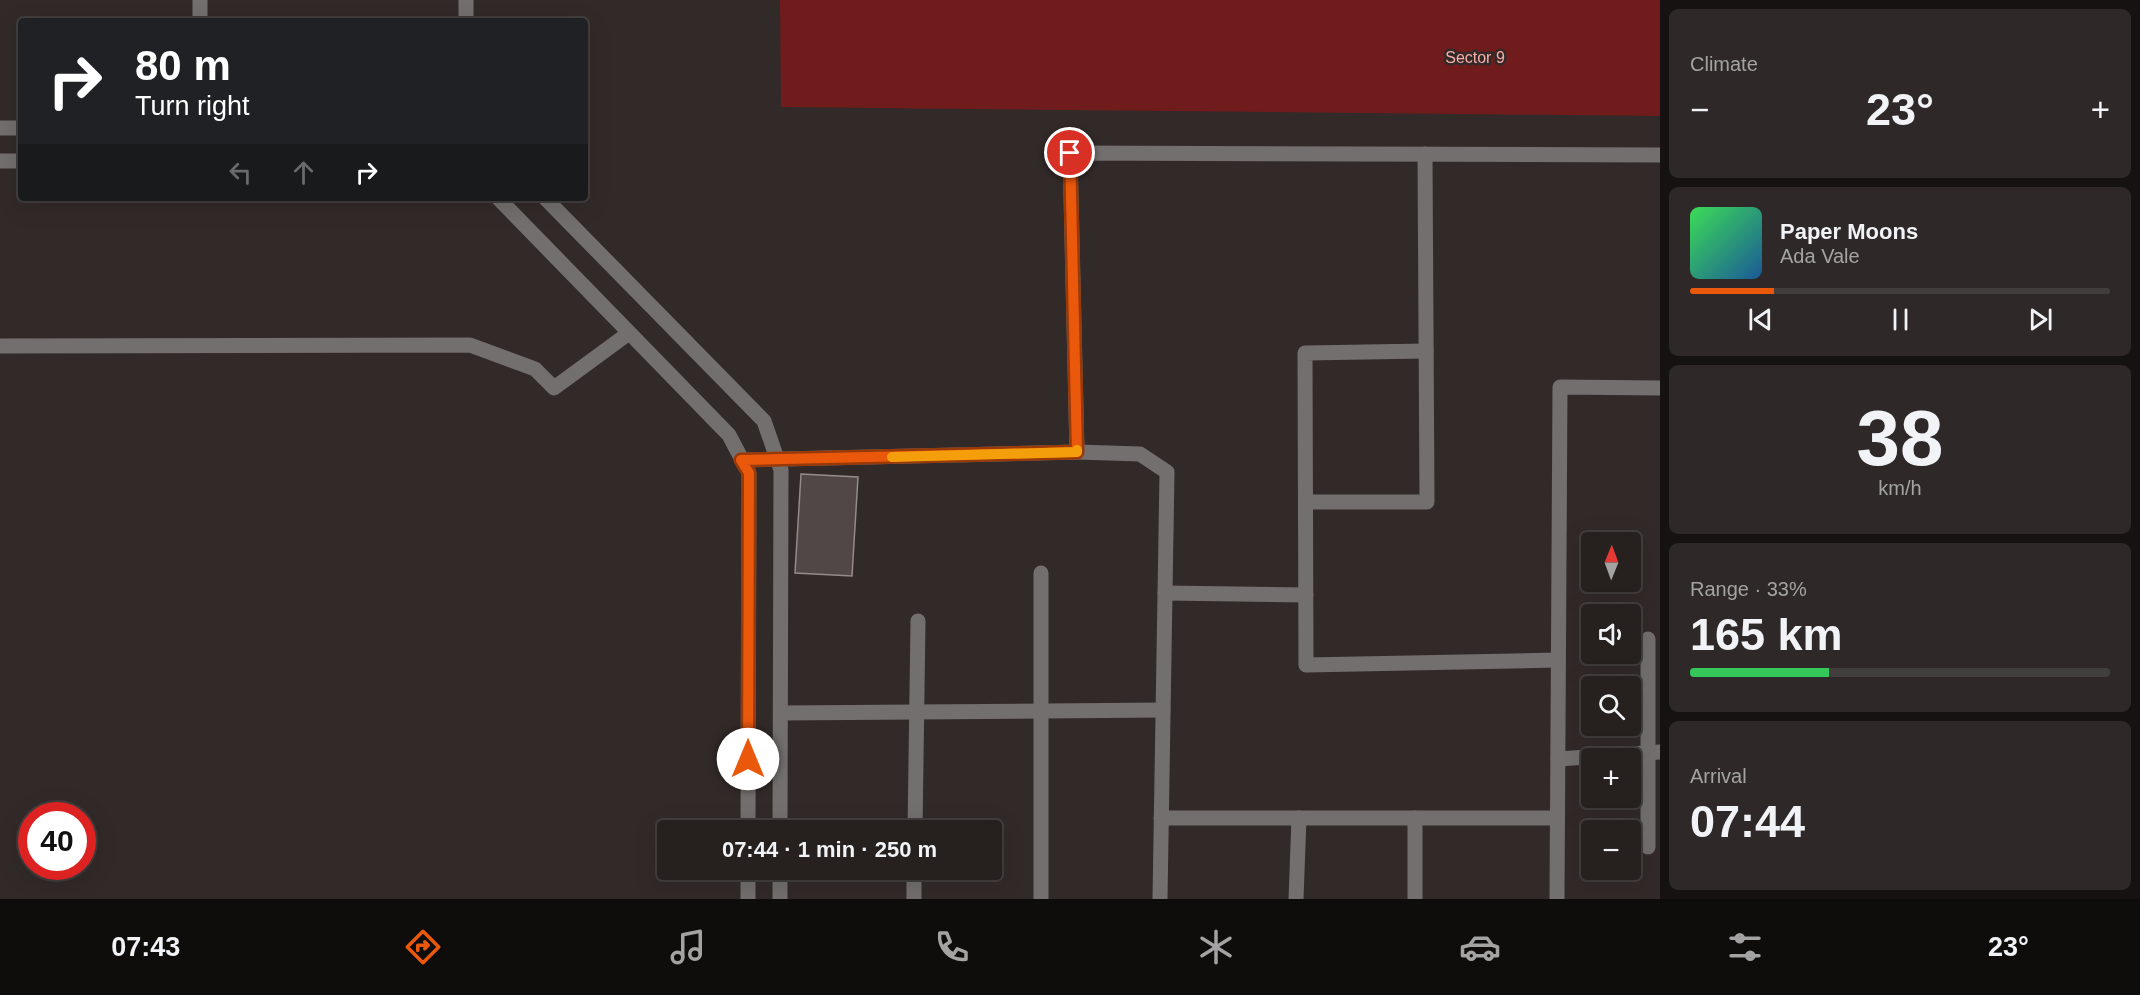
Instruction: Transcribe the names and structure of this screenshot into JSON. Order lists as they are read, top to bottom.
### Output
{
  "parks": ["Sector 9"],
  "north": "top",
  "page": {
    "tile": [
      "Climate",
      ["38", "km/h"],
      ["Range · 33%", "165 km"],
      ["Arrival", "07:44"]
    ],
    "turn": ["80 m", "Turn right"],
    "heat": ["−", "23°", "+"],
    "song": ["Paper Moons", "Ada Vale"],
    "map_buttons": ["+", "−"],
    "limit": "40",
    "trip": "07:44 · 1 min · 250 m",
    "tabs": ["07:43", "23°"]
  }
}
